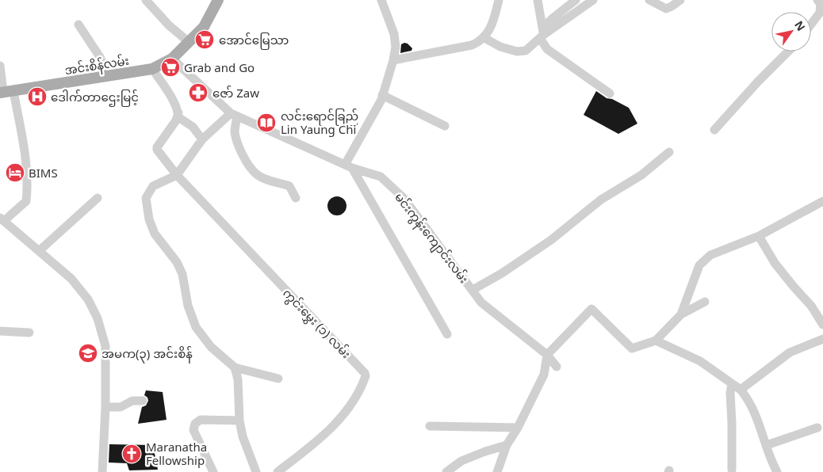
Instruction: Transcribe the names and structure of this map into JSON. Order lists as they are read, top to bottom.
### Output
{
  "streets": {
    "main road": ["အင်းစိန်လမ်း"],
    "street": ["မင်းကွန်းကျောင်းလမ်း", "ကွင်းမွှေး (၁) လမ်း"]
  },
  "crossings": [
    ["အင်းစိန်လမ်း", "မင်းကွန်းကျောင်းလမ်း"]
  ],
  "places": {
    "supermarket": ["အောင်မြေသာ", "Grab and Go"],
    "pharmacy": ["ဇော် Zaw"],
    "hospital": ["ဒေါက်တာဌေးမြင့်"],
    "library": ["လင်းရောင်ခြည် Lin Yaung Chi"],
    "hotel": ["BIMS"],
    "school or university": ["အမက(၃) အင်းစိန်"],
    "church": ["Maranatha Fellowship"]
  },
  "north": "top right"
}
